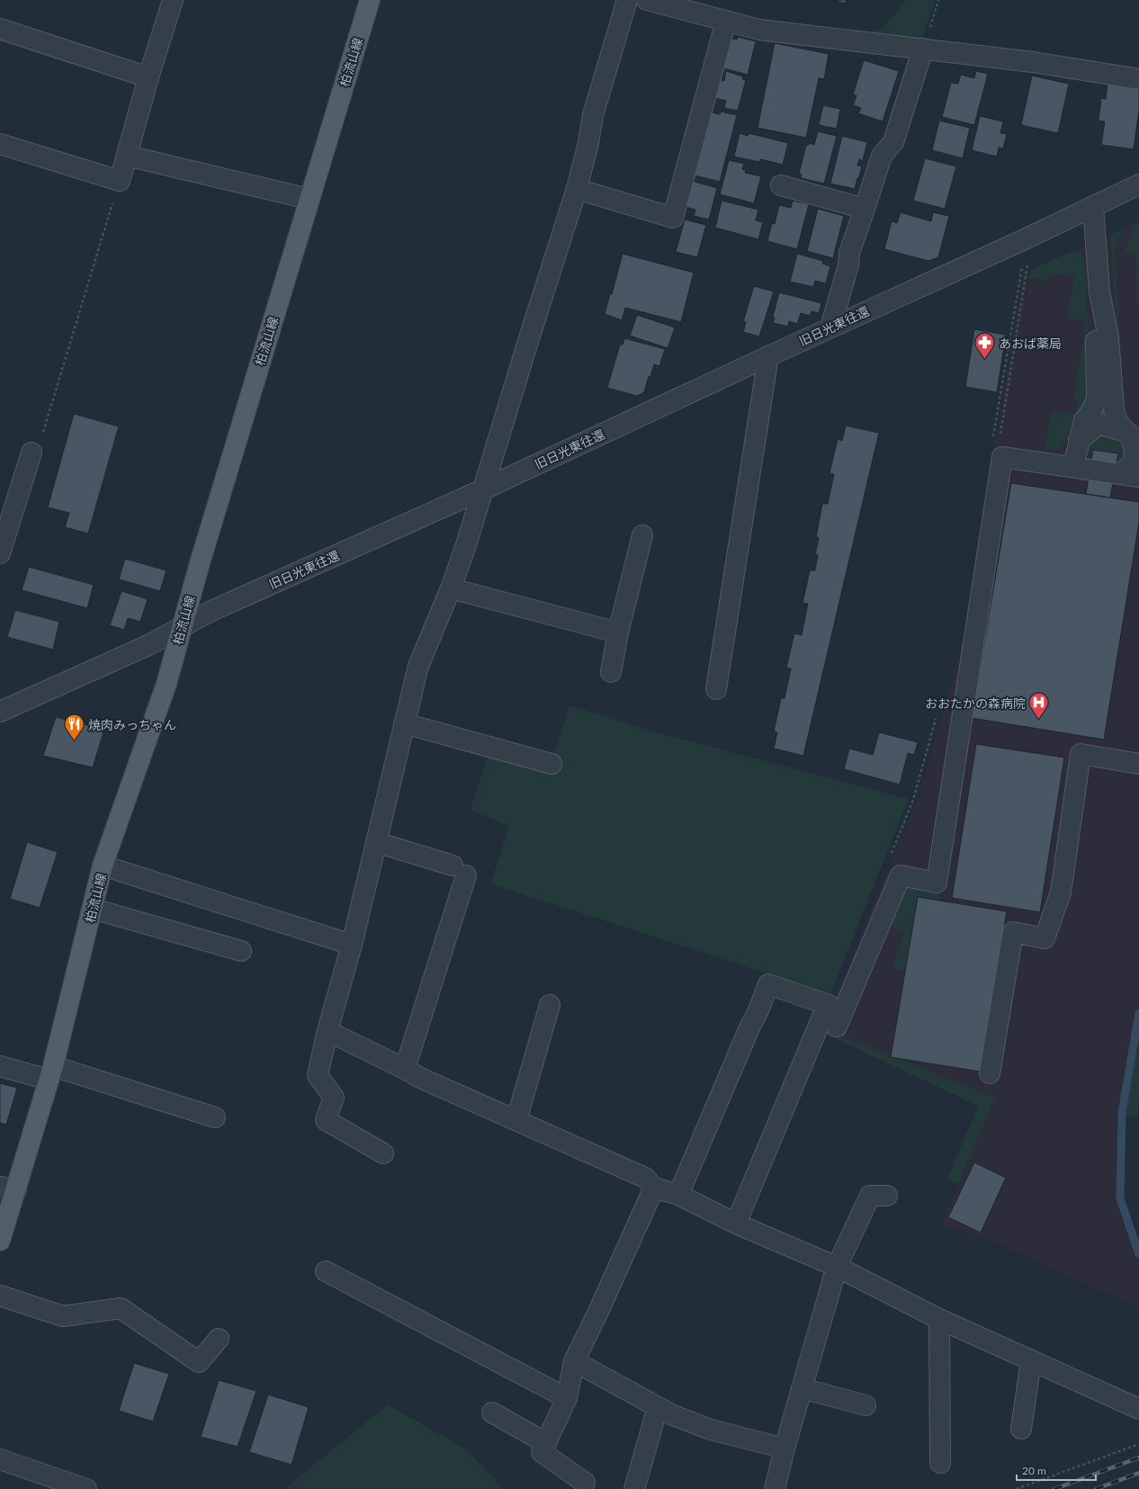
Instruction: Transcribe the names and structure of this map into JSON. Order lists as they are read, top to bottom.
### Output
{
  "streets": {
    "main road": ["柏流山線"],
    "street": ["旧日光東往還"]
  },
  "crossings": [
    ["柏流山線", "旧日光東往還"]
  ],
  "places": {
    "pharmacy": ["あおば薬局"],
    "hospital": ["おおたかの森病院"],
    "restaurant": ["焼肉みっちゃん"]
  },
  "scale_bar": "20 m"
}
